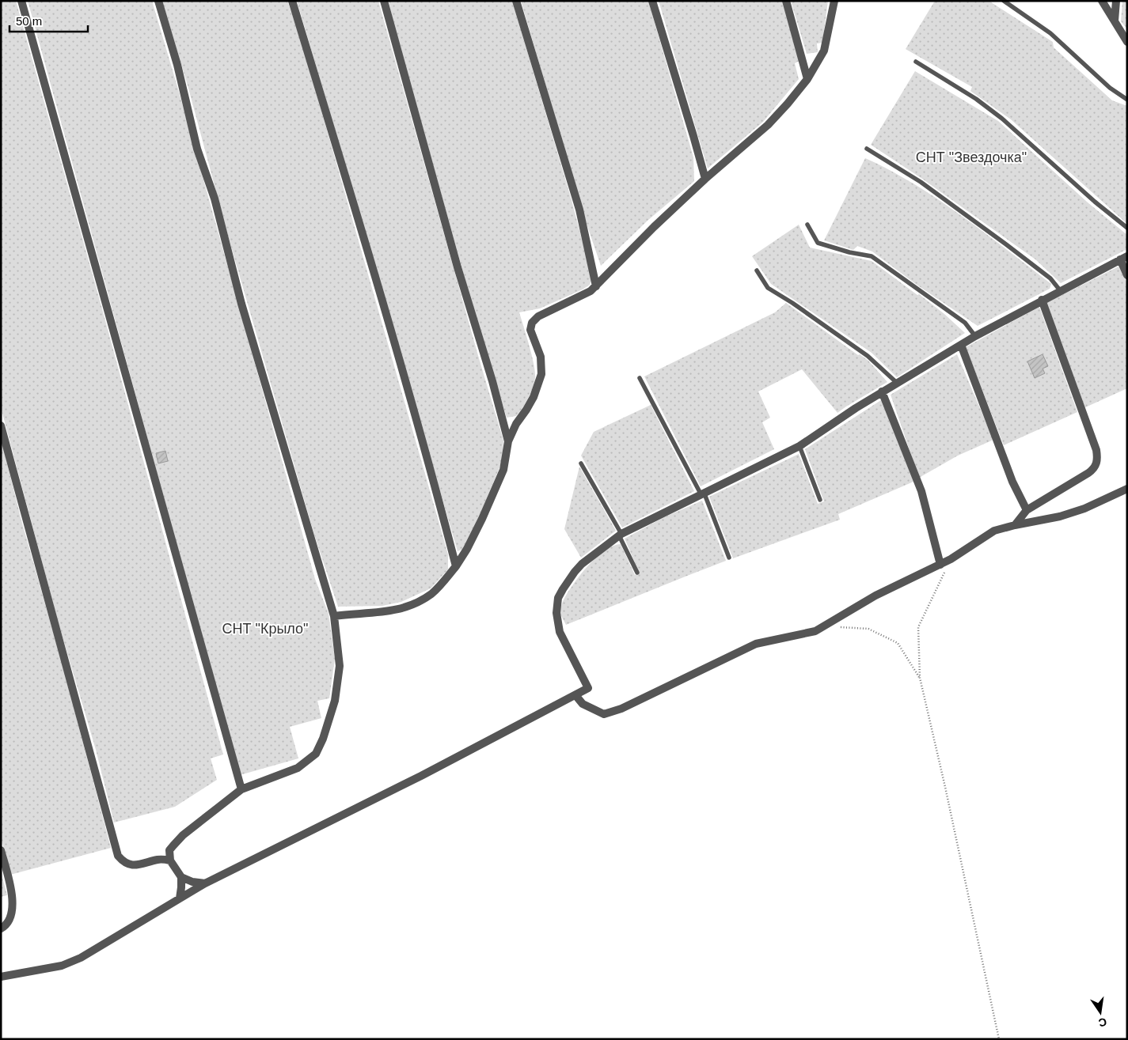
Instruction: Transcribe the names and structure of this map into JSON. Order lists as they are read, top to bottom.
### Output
{
  "parks": ["СНТ \"Звездочка\"", "СНТ \"Крыло\""],
  "scale_bar": "50 m",
  "north": "bottom"
}
